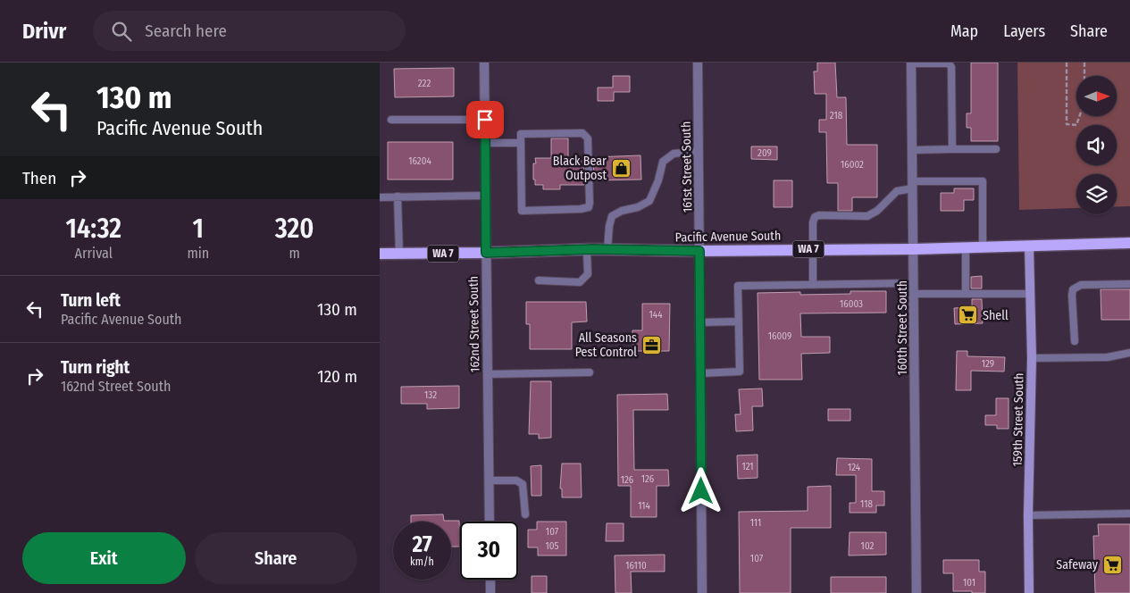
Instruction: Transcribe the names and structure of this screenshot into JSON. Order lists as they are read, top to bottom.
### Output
{
  "streets": {
    "main road": ["Pacific Avenue South", "WA 7"],
    "street": [
      "161st Street South",
      "162nd Street South",
      "160th Street South",
      "159th Street South"
    ]
  },
  "crossings": [
    ["161st Street South", "Pacific Avenue South"],
    ["Pacific Avenue South", "162nd Street South"],
    ["Pacific Avenue South", "160th Street South"],
    ["Pacific Avenue South", "159th Street South"]
  ],
  "places": {
    "shop": ["Black Bear Outpost"],
    "supermarket": ["Shell", "Safeway"],
    "office": ["All Seasons Pest Control"]
  },
  "house_numbers": [
    "222",
    "218",
    "209",
    "16204",
    "16002",
    "16003",
    "144",
    "16009",
    "129",
    "132",
    "121",
    "124",
    "126",
    "126",
    "118",
    "114",
    "111",
    "107",
    "105",
    "102",
    "107",
    "16110",
    "101"
  ],
  "north": "right",
  "page": {
    "header": "Drivr",
    "search": "Search here",
    "nav": ["Map", "Layers", "Share"],
    "turn": ["130 m", "Pacific Avenue South"],
    "then": "Then",
    "eta": [
      "14:32",
      "Arrival",
      "1",
      "min",
      "320",
      "m"
    ],
    "list": [
      {
        "name": "Turn left",
        "note": "Pacific Avenue South",
        "value": "130 m"
      },
      {
        "name": "Turn right",
        "note": "162nd Street South",
        "value": "120 m"
      }
    ],
    "speed": "27 km/h",
    "limit": "30",
    "buttons": ["Exit", "Share"]
  }
}
